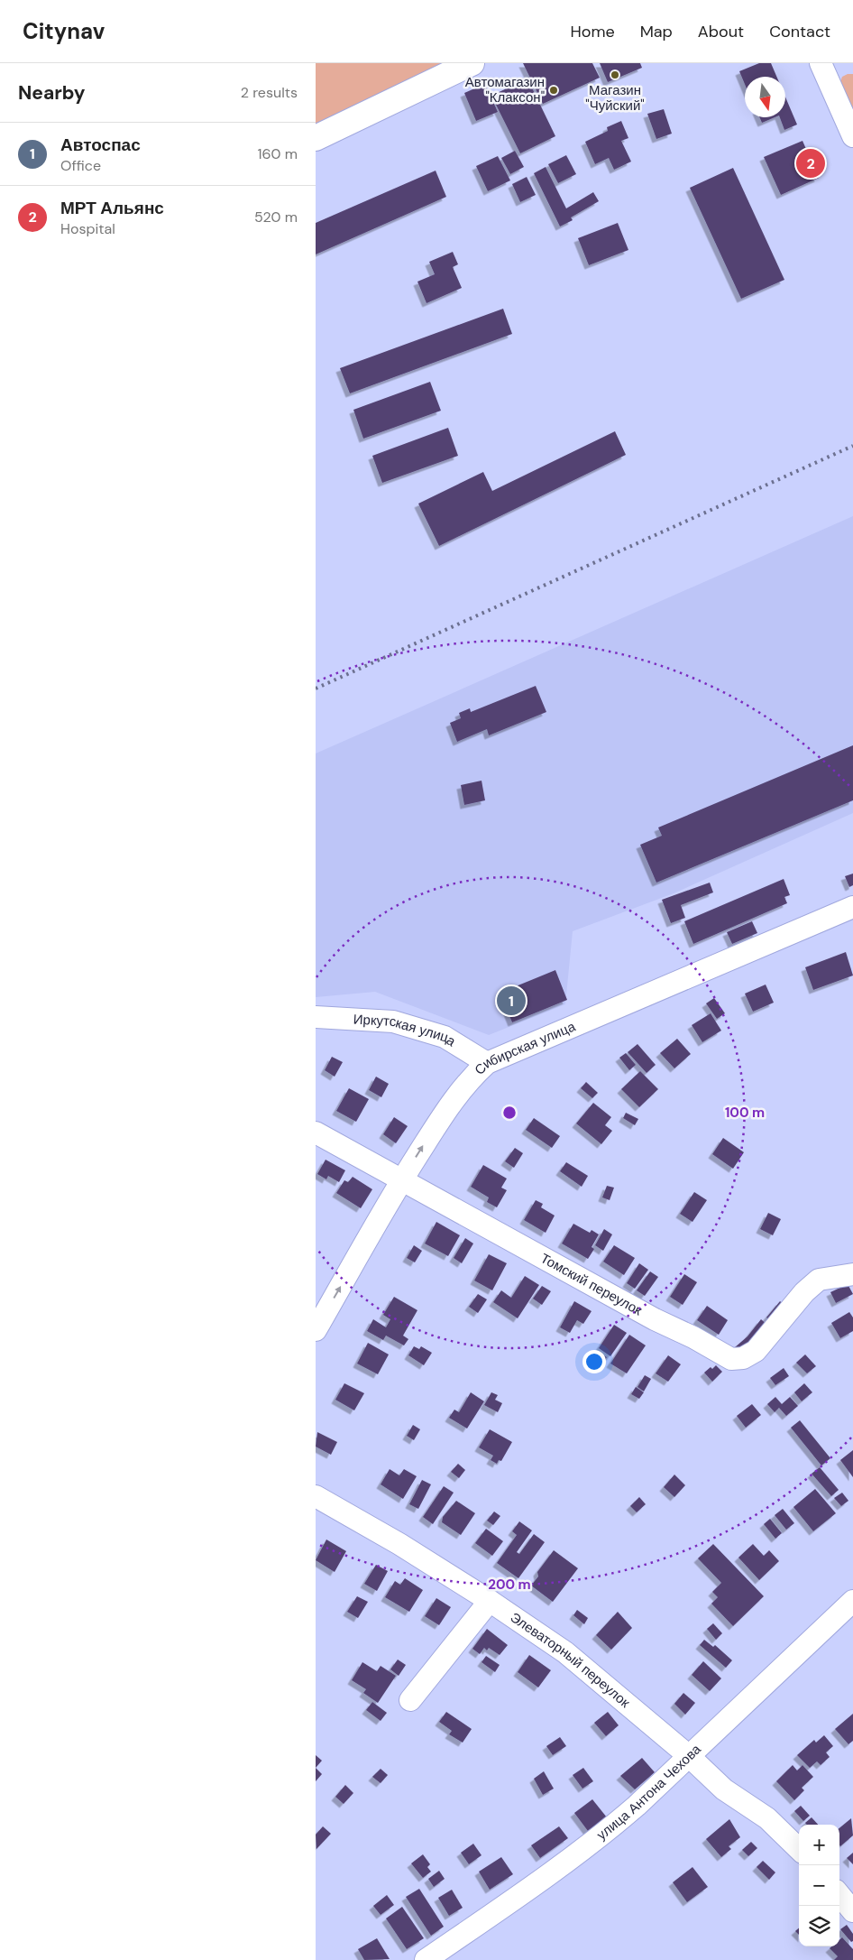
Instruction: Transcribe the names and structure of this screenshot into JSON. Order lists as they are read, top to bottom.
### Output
{
  "streets": {
    "street": [
      "Иркутская улица",
      "Сибирская улица",
      "Томский переулок",
      "Элеваторный переулок",
      "улица Антона Чехова"
    ]
  },
  "crossings": [
    ["Иркутская улица", "Сибирская улица"],
    ["Сибирская улица", "Томский переулок"],
    ["Элеваторный переулок", "улица Антона Чехова"]
  ],
  "one_way": ["Сибирская улица"],
  "places": ["Магазин \"Чуйский\"", "Автомагазин \"Клаксон\""],
  "north": "bottom",
  "page": {
    "header": "Citynav",
    "nav": [
      "Home",
      "Map",
      "About",
      "Contact"
    ],
    "heading": ["Nearby", "2 results"],
    "list": [
      {
        "mark": "1",
        "name": "Автоспас",
        "note": "Office",
        "value": "160 m"
      },
      {
        "mark": "2",
        "name": "МРТ Альянс",
        "note": "Hospital",
        "value": "520 m"
      }
    ],
    "pins": ["2", "1"],
    "map_buttons": ["+", "−"]
  },
  "rings": ["100 m", "200 m"]
}
